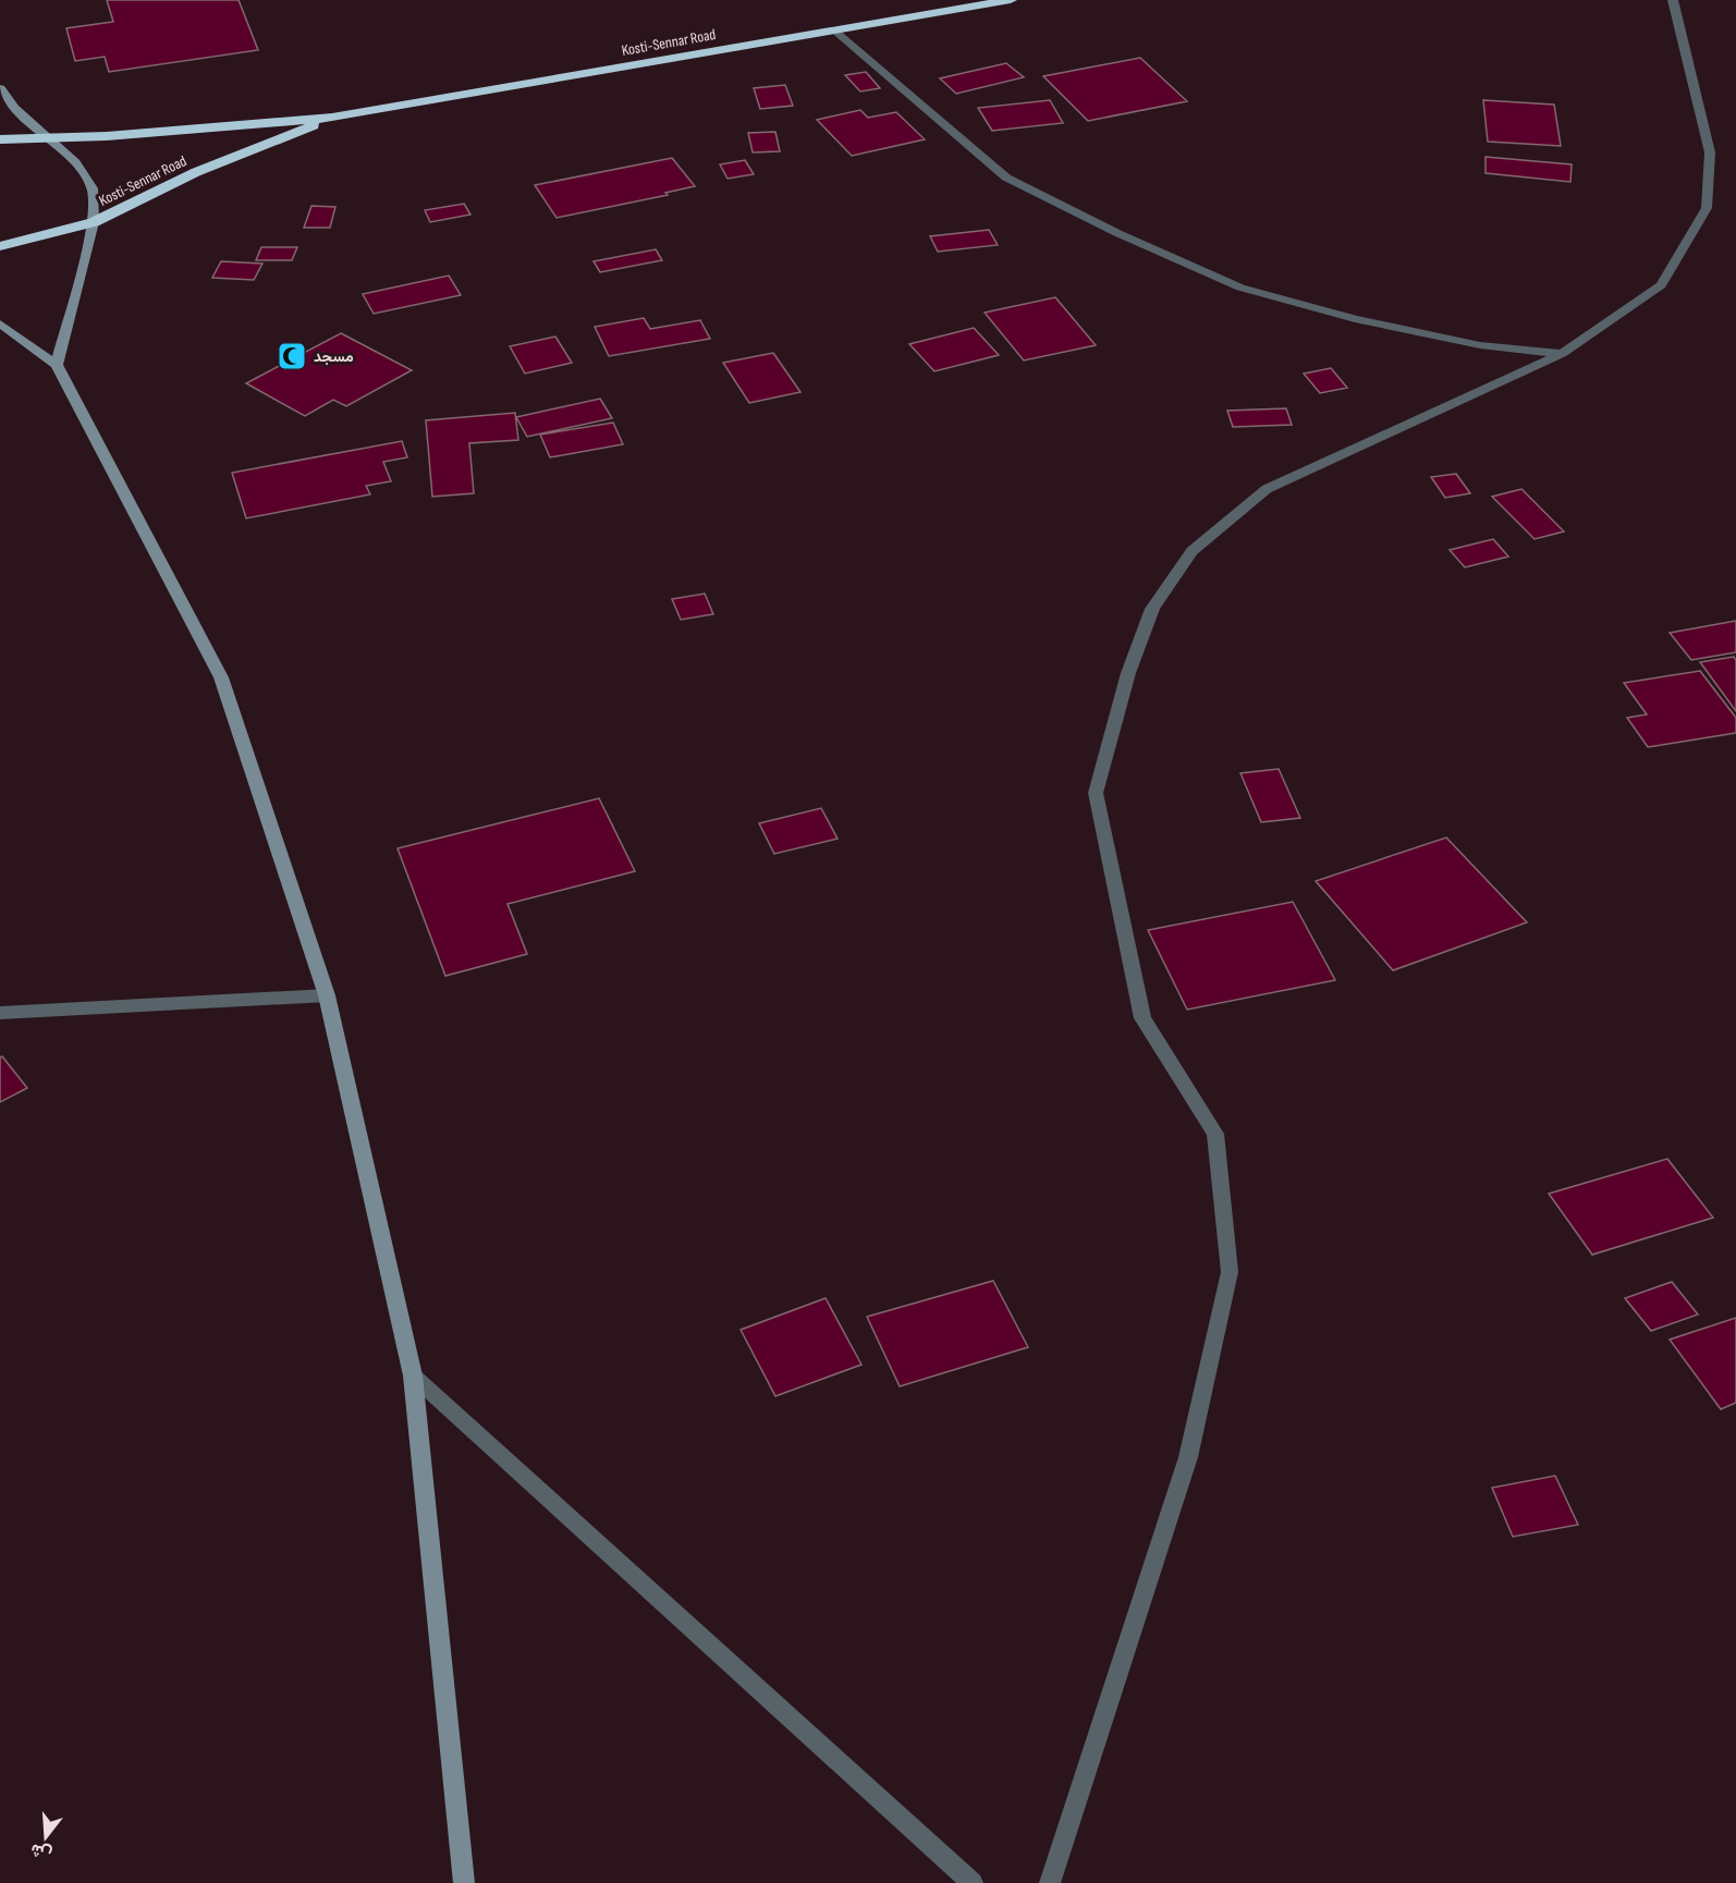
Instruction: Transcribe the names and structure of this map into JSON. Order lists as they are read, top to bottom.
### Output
{
  "streets": {
    "highway": ["Kosti-Sennar Road"]
  },
  "places": {
    "mosque": ["مسجد"]
  },
  "north": "bottom"
}
